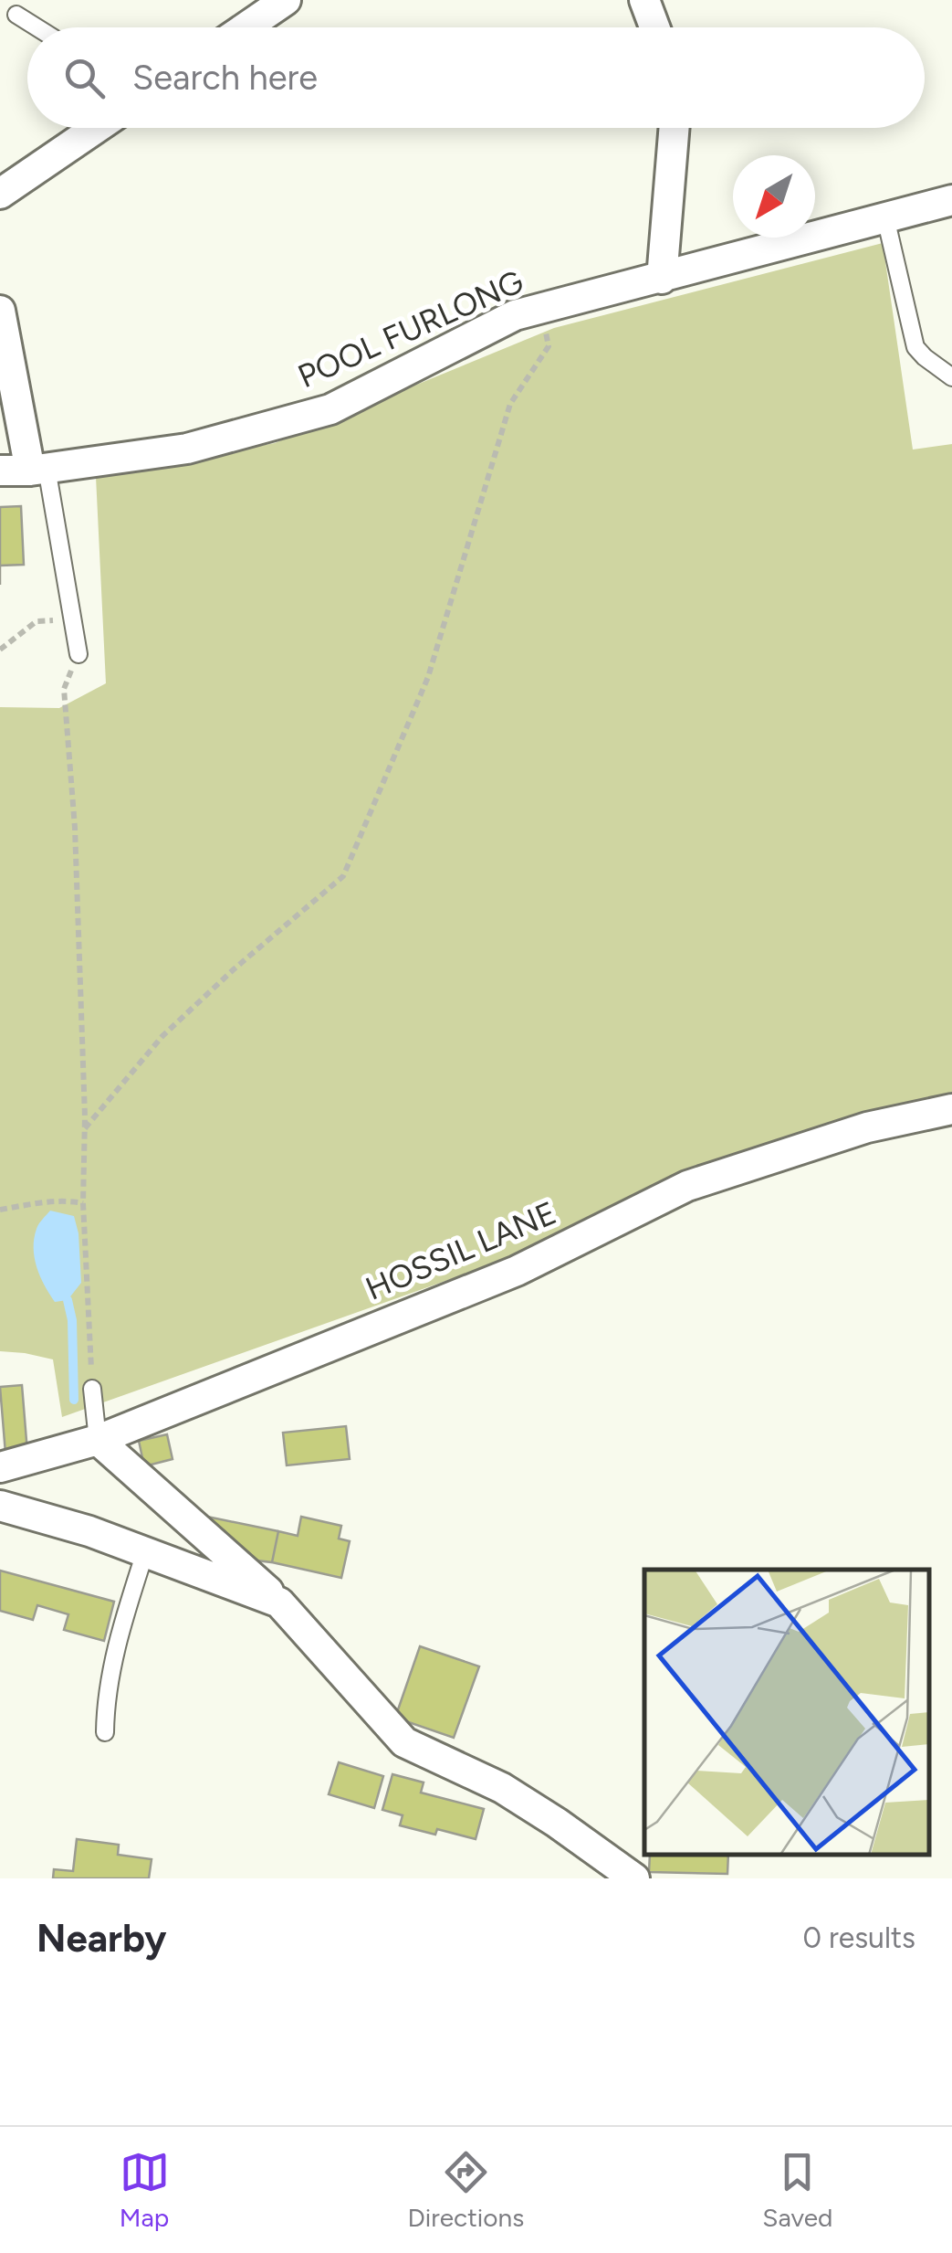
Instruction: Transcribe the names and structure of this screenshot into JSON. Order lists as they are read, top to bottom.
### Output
{
  "streets": {
    "street": ["POOL FURLONG", "HOSSIL LANE"]
  },
  "north": "bottom left",
  "page": {
    "search": "Search here",
    "heading": ["Nearby", "0 results"],
    "nav": ["Map", "Directions", "Saved"]
  }
}
